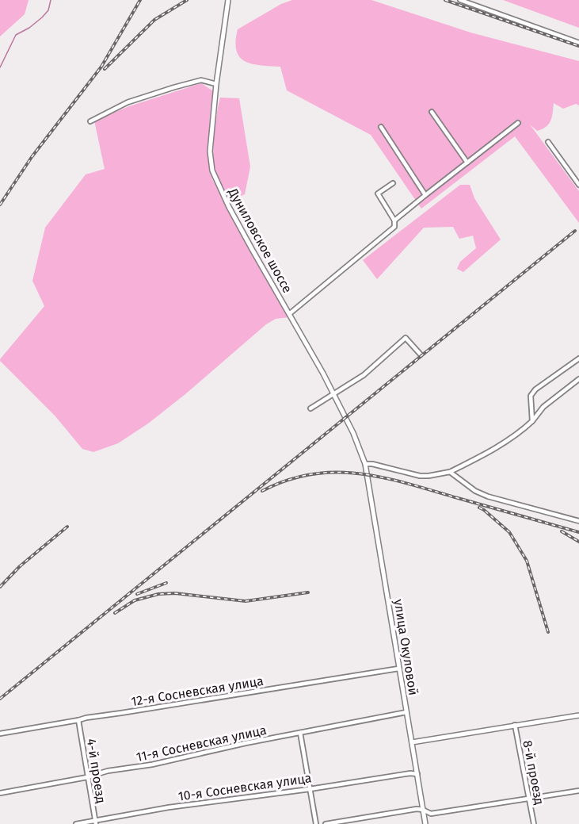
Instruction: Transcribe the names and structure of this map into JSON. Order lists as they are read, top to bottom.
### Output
{
  "streets": {
    "street": [
      "Дуниловское шоссе",
      "улица Окуловой",
      "12-я Сосневская улица",
      "11-я Сосневская улица",
      "4-й проезд",
      "8-й проезд",
      "10-я Сосневская улица"
    ]
  },
  "crossings": [
    ["Дуниловское шоссе", "улица Окуловой"],
    ["улица Окуловой", "12-я Сосневская улица"],
    ["улица Окуловой", "11-я Сосневская улица"],
    ["улица Окуловой", "10-я Сосневская улица"],
    ["12-я Сосневская улица", "4-й проезд"],
    ["11-я Сосневская улица", "4-й проезд"],
    ["4-й проезд", "10-я Сосневская улица"]
  ]
}
